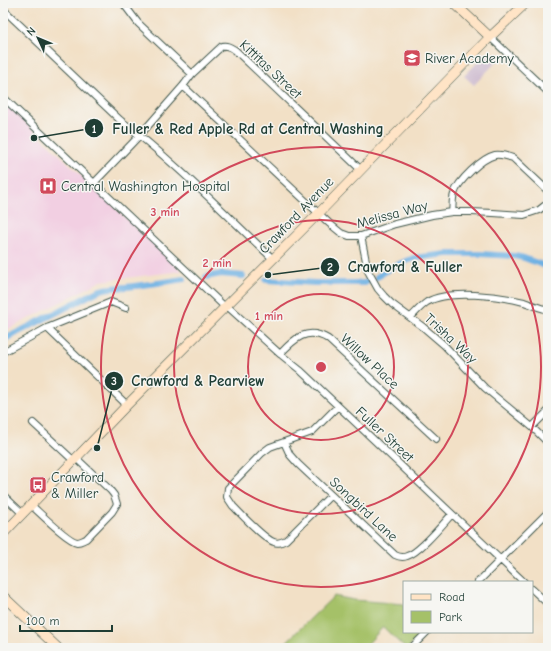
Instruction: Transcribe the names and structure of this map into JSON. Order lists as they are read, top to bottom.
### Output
{
  "streets": {
    "street": [
      "Kittitas Street",
      "Melissa Way",
      "Crawford Avenue",
      "Trisha Way",
      "Willow Place",
      "Fuller Street",
      "Songbird Lane"
    ]
  },
  "crossings": [
    ["Kittitas Street", "Crawford Avenue"],
    ["Melissa Way", "Crawford Avenue"],
    ["Melissa Way", "Trisha Way"],
    ["Crawford Avenue", "Fuller Street"],
    ["Willow Place", "Fuller Street"],
    ["Fuller Street", "Songbird Lane"]
  ],
  "places": {
    "school or university": ["River Academy"],
    "other": ["Fuller & Red Apple Rd at Central Washing", "Crawford & Fuller", "Crawford & Pearview"],
    "hospital": ["Central Washington Hospital"],
    "bus stop": ["Crawford & Miller"]
  },
  "legend": ["Road", "Park"],
  "scale_bar": "100 m",
  "north": "top left",
  "rings": ["3 min", "2 min", "1 min"]
}
